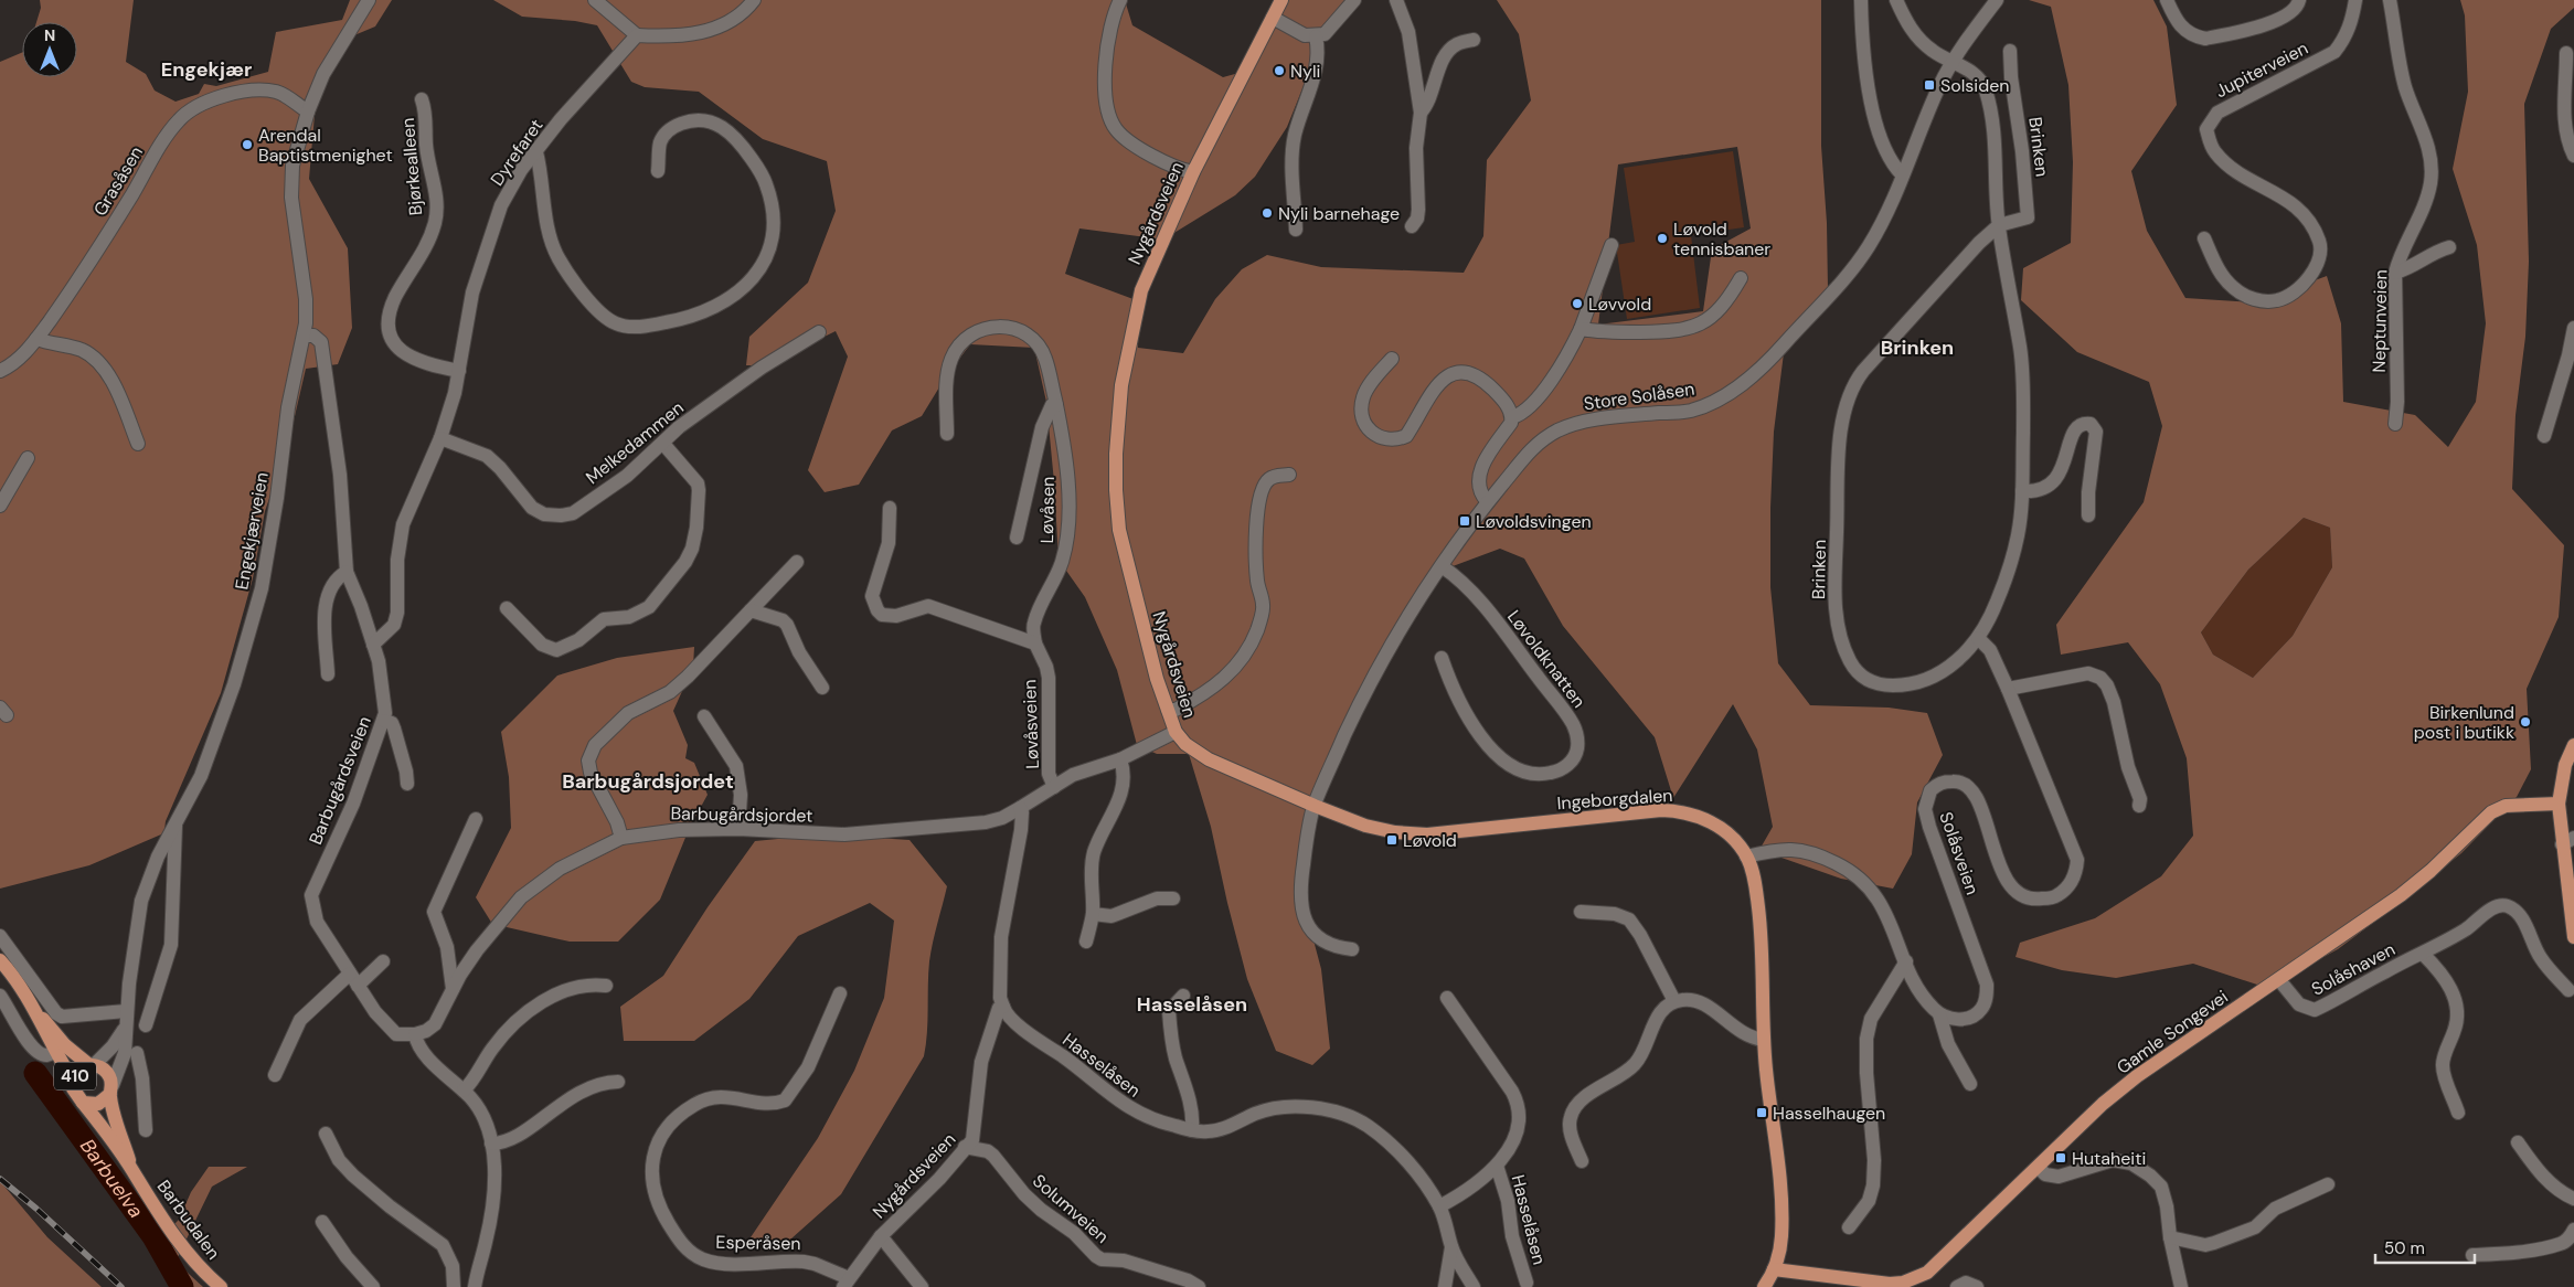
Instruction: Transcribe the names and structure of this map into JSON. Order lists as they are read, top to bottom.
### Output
{
  "streets": {
    "main road": [
      "Nygårdsveien",
      "Ingeborgdalen",
      "Gamle Songevei",
      "410",
      "Barbudalen"
    ],
    "street": [
      "Jupiterveien",
      "Brinken",
      "Dyrefaret",
      "Bjørkealleen",
      "Grasåsen",
      "Neptunveien",
      "Store Solåsen",
      "Melkedammen",
      "Løvåsen",
      "Engekjærveien",
      "Løvoldknatten",
      "Løvåsveien",
      "Barbugårdsveien",
      "Barbugårdsjordet",
      "Solåsveien",
      "Solåshaven",
      "Hasselåsen",
      "Solumveien",
      "Esperåsen"
    ]
  },
  "crossings": [
    ["Brinken", "Store Solåsen"],
    ["Brinken", "Solåsveien"],
    ["Dyrefaret", "Bjørkealleen"],
    ["Dyrefaret", "Melkedammen"],
    ["Grasåsen", "Engekjærveien"],
    ["Nygårdsveien", "Løvåsveien"],
    ["Nygårdsveien", "Ingeborgdalen"],
    ["Nygårdsveien", "Barbugårdsjordet"],
    ["Nygårdsveien", "Hasselåsen"],
    ["Nygårdsveien", "Solumveien"],
    ["Nygårdsveien", "Esperåsen"],
    ["Store Solåsen", "Løvoldknatten"],
    ["Store Solåsen", "Ingeborgdalen"],
    ["Løvåsen", "Løvåsveien"],
    ["Engekjærveien", "Barbugårdsveien"],
    ["Engekjærveien", "410"],
    ["Engekjærveien", "Barbudalen"],
    ["Barbugårdsveien", "Barbugårdsjordet"],
    ["Ingeborgdalen", "Gamle Songevei"],
    ["Solåshaven", "Gamle Songevei"],
    ["410", "Barbudalen"]
  ],
  "districts": [
    "Engekjær",
    "Brinken",
    "Barbugårdsjordet",
    "Hasselåsen"
  ],
  "water": ["Barbuelva"],
  "places": {
    "other": [
      "Nyli",
      "Arendal Baptistmenighet",
      "Nyli barnehage",
      "Løvold tennisbaner",
      "Løvvold",
      "Birkenlund post i butikk"
    ],
    "transit": [
      "Solsiden",
      "Løvoldsvingen",
      "Løvold",
      "Hasselhaugen",
      "Hutaheiti"
    ]
  },
  "scale_bar": "50 m",
  "north": "top"
}
